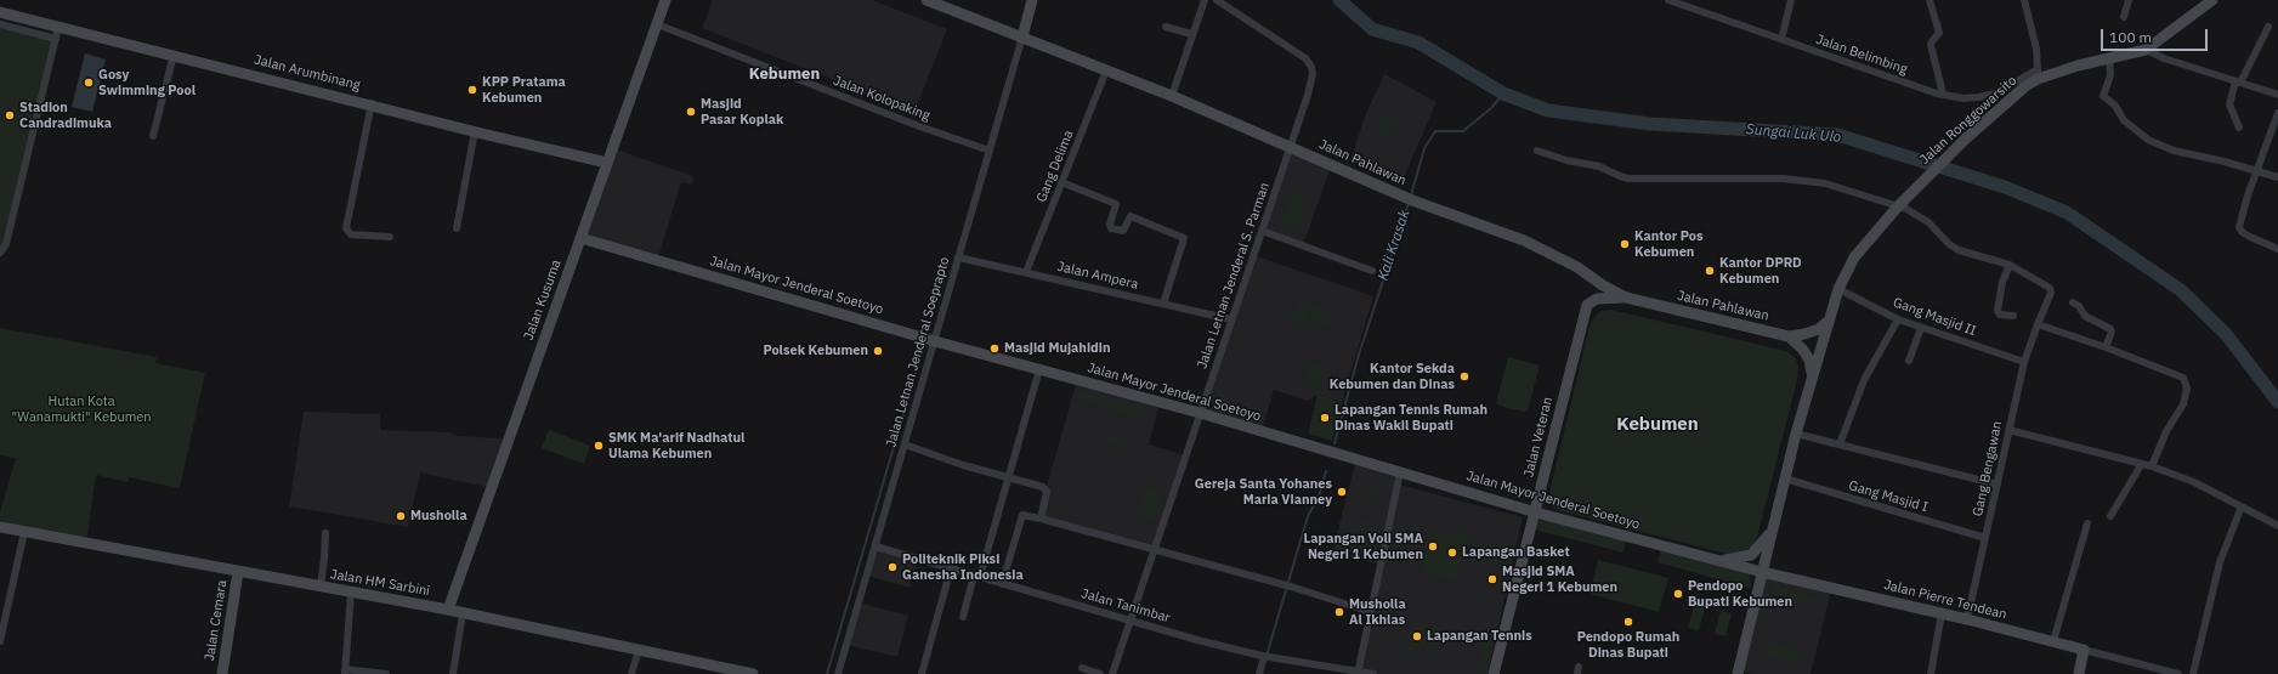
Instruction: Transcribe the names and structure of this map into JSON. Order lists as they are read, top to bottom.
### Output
{
  "streets": {
    "main road": [
      "Jalan Arumbinang",
      "Jalan Ronggowarsito",
      "Jalan Pahlawan",
      "Jalan Mayor Jenderal Soetoyo",
      "Jalan Kusuma",
      "Jalan Veteran",
      "Jalan HM Sarbini",
      "Jalan Pierre Tendean",
      "Jalan Cemara"
    ],
    "street": [
      "Jalan Belimbing",
      "Jalan Kolopaking",
      "Gang Delima",
      "Jalan Ampera",
      "Jalan Letnan Jenderal S. Parman",
      "Gang Masjid II",
      "Jalan Letnan Jenderal Soeprapto",
      "Gang Bengawan",
      "Gang Masjid I",
      "Jalan Tanimbar"
    ]
  },
  "crossings": [
    ["Jalan Belimbing", "Jalan Ronggowarsito"],
    ["Jalan Arumbinang", "Jalan Kusuma"],
    ["Jalan Kolopaking", "Jalan Kusuma"],
    ["Jalan Kolopaking", "Jalan Letnan Jenderal Soeprapto"],
    ["Jalan Ronggowarsito", "Jalan Pahlawan"],
    ["Jalan Ronggowarsito", "Gang Masjid II"],
    ["Jalan Pahlawan", "Gang Delima"],
    ["Jalan Pahlawan", "Jalan Letnan Jenderal S. Parman"],
    ["Jalan Pahlawan", "Jalan Letnan Jenderal Soeprapto"],
    ["Jalan Pahlawan", "Jalan Veteran"],
    ["Gang Delima", "Jalan Ampera"],
    ["Jalan Ampera", "Jalan Letnan Jenderal S. Parman"],
    ["Jalan Ampera", "Jalan Letnan Jenderal Soeprapto"],
    ["Jalan Letnan Jenderal S. Parman", "Jalan Mayor Jenderal Soetoyo"],
    ["Jalan Letnan Jenderal S. Parman", "Jalan Tanimbar"],
    ["Jalan Mayor Jenderal Soetoyo", "Jalan Kusuma"],
    ["Jalan Mayor Jenderal Soetoyo", "Jalan Letnan Jenderal Soeprapto"],
    ["Jalan Mayor Jenderal Soetoyo", "Jalan Veteran"],
    ["Jalan Mayor Jenderal Soetoyo", "Jalan Pierre Tendean"],
    ["Jalan Kusuma", "Jalan HM Sarbini"],
    ["Gang Masjid II", "Gang Bengawan"],
    ["Jalan Letnan Jenderal Soeprapto", "Jalan Tanimbar"],
    ["Gang Bengawan", "Gang Masjid I"],
    ["Gang Bengawan", "Jalan Pierre Tendean"],
    ["Jalan HM Sarbini", "Jalan Cemara"]
  ],
  "districts": ["Kebumen", "Kebumen"],
  "water": ["Sungai Luk Ulo", "Kali Krasak"],
  "parks": ["Hutan Kota \"Wanamukti\" Kebumen"],
  "places": [
    "Gosy Swimming Pool",
    "KPP Pratama Kebumen",
    "Masjid Pasar Koplak",
    "Stadion Candradimuka",
    "Kantor Pos Kebumen",
    "Kantor DPRD Kebumen",
    "Masjid Mujahidin",
    "Polsek Kebumen",
    "Kantor Sekda Kebumen dan Dinas",
    "Lapangan Tennis Rumah Dinas Wakil Bupati",
    "SMK Ma'arif Nadhatul Ulama Kebumen",
    "Gereja Santa Yohanes Maria Vianney",
    "Musholla",
    "Lapangan Voli SMA Negeri 1 Kebumen",
    "Lapangan Basket",
    "Politeknik Piksi Ganesha Indonesia",
    "Masjid SMA Negeri 1 Kebumen",
    "Pendopo Bupati Kebumen",
    "Musholla Al Ikhlas",
    "Pendopo Rumah Dinas Bupati",
    "Lapangan Tennis"
  ],
  "scale_bar": "100 m"
}
